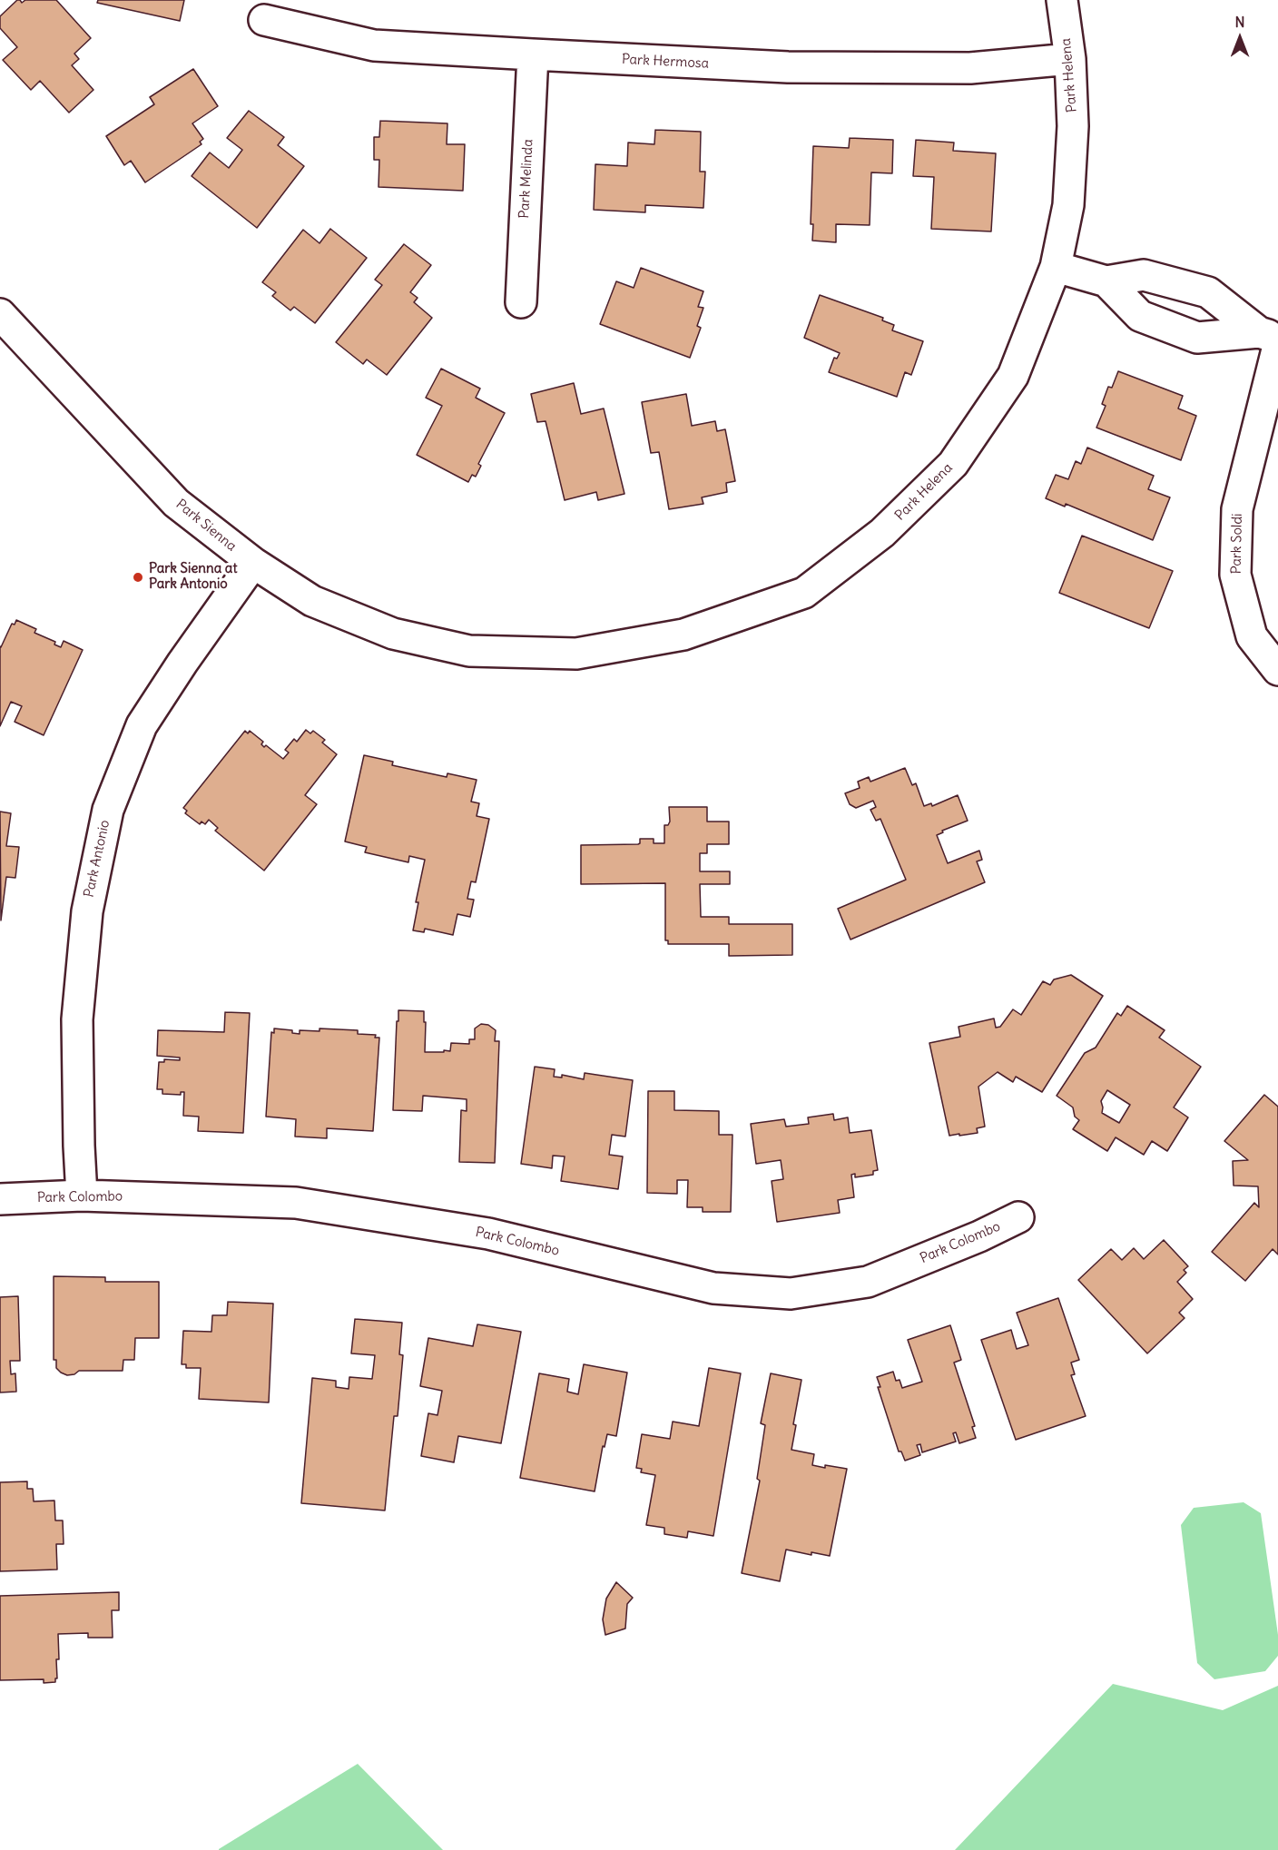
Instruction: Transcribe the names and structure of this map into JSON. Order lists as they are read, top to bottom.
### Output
{
  "streets": {
    "street": [
      "Park Hermosa",
      "Park Helena",
      "Park Melinda",
      "Park Sienna",
      "Park Soldi",
      "Park Antonio",
      "Park Colombo"
    ]
  },
  "crossings": [
    ["Park Hermosa", "Park Helena"],
    ["Park Hermosa", "Park Melinda"],
    ["Park Helena", "Park Sienna"],
    ["Park Sienna", "Park Antonio"],
    ["Park Antonio", "Park Colombo"]
  ],
  "places": ["Park Sienna at Park Antonio"],
  "north": "top"
}
